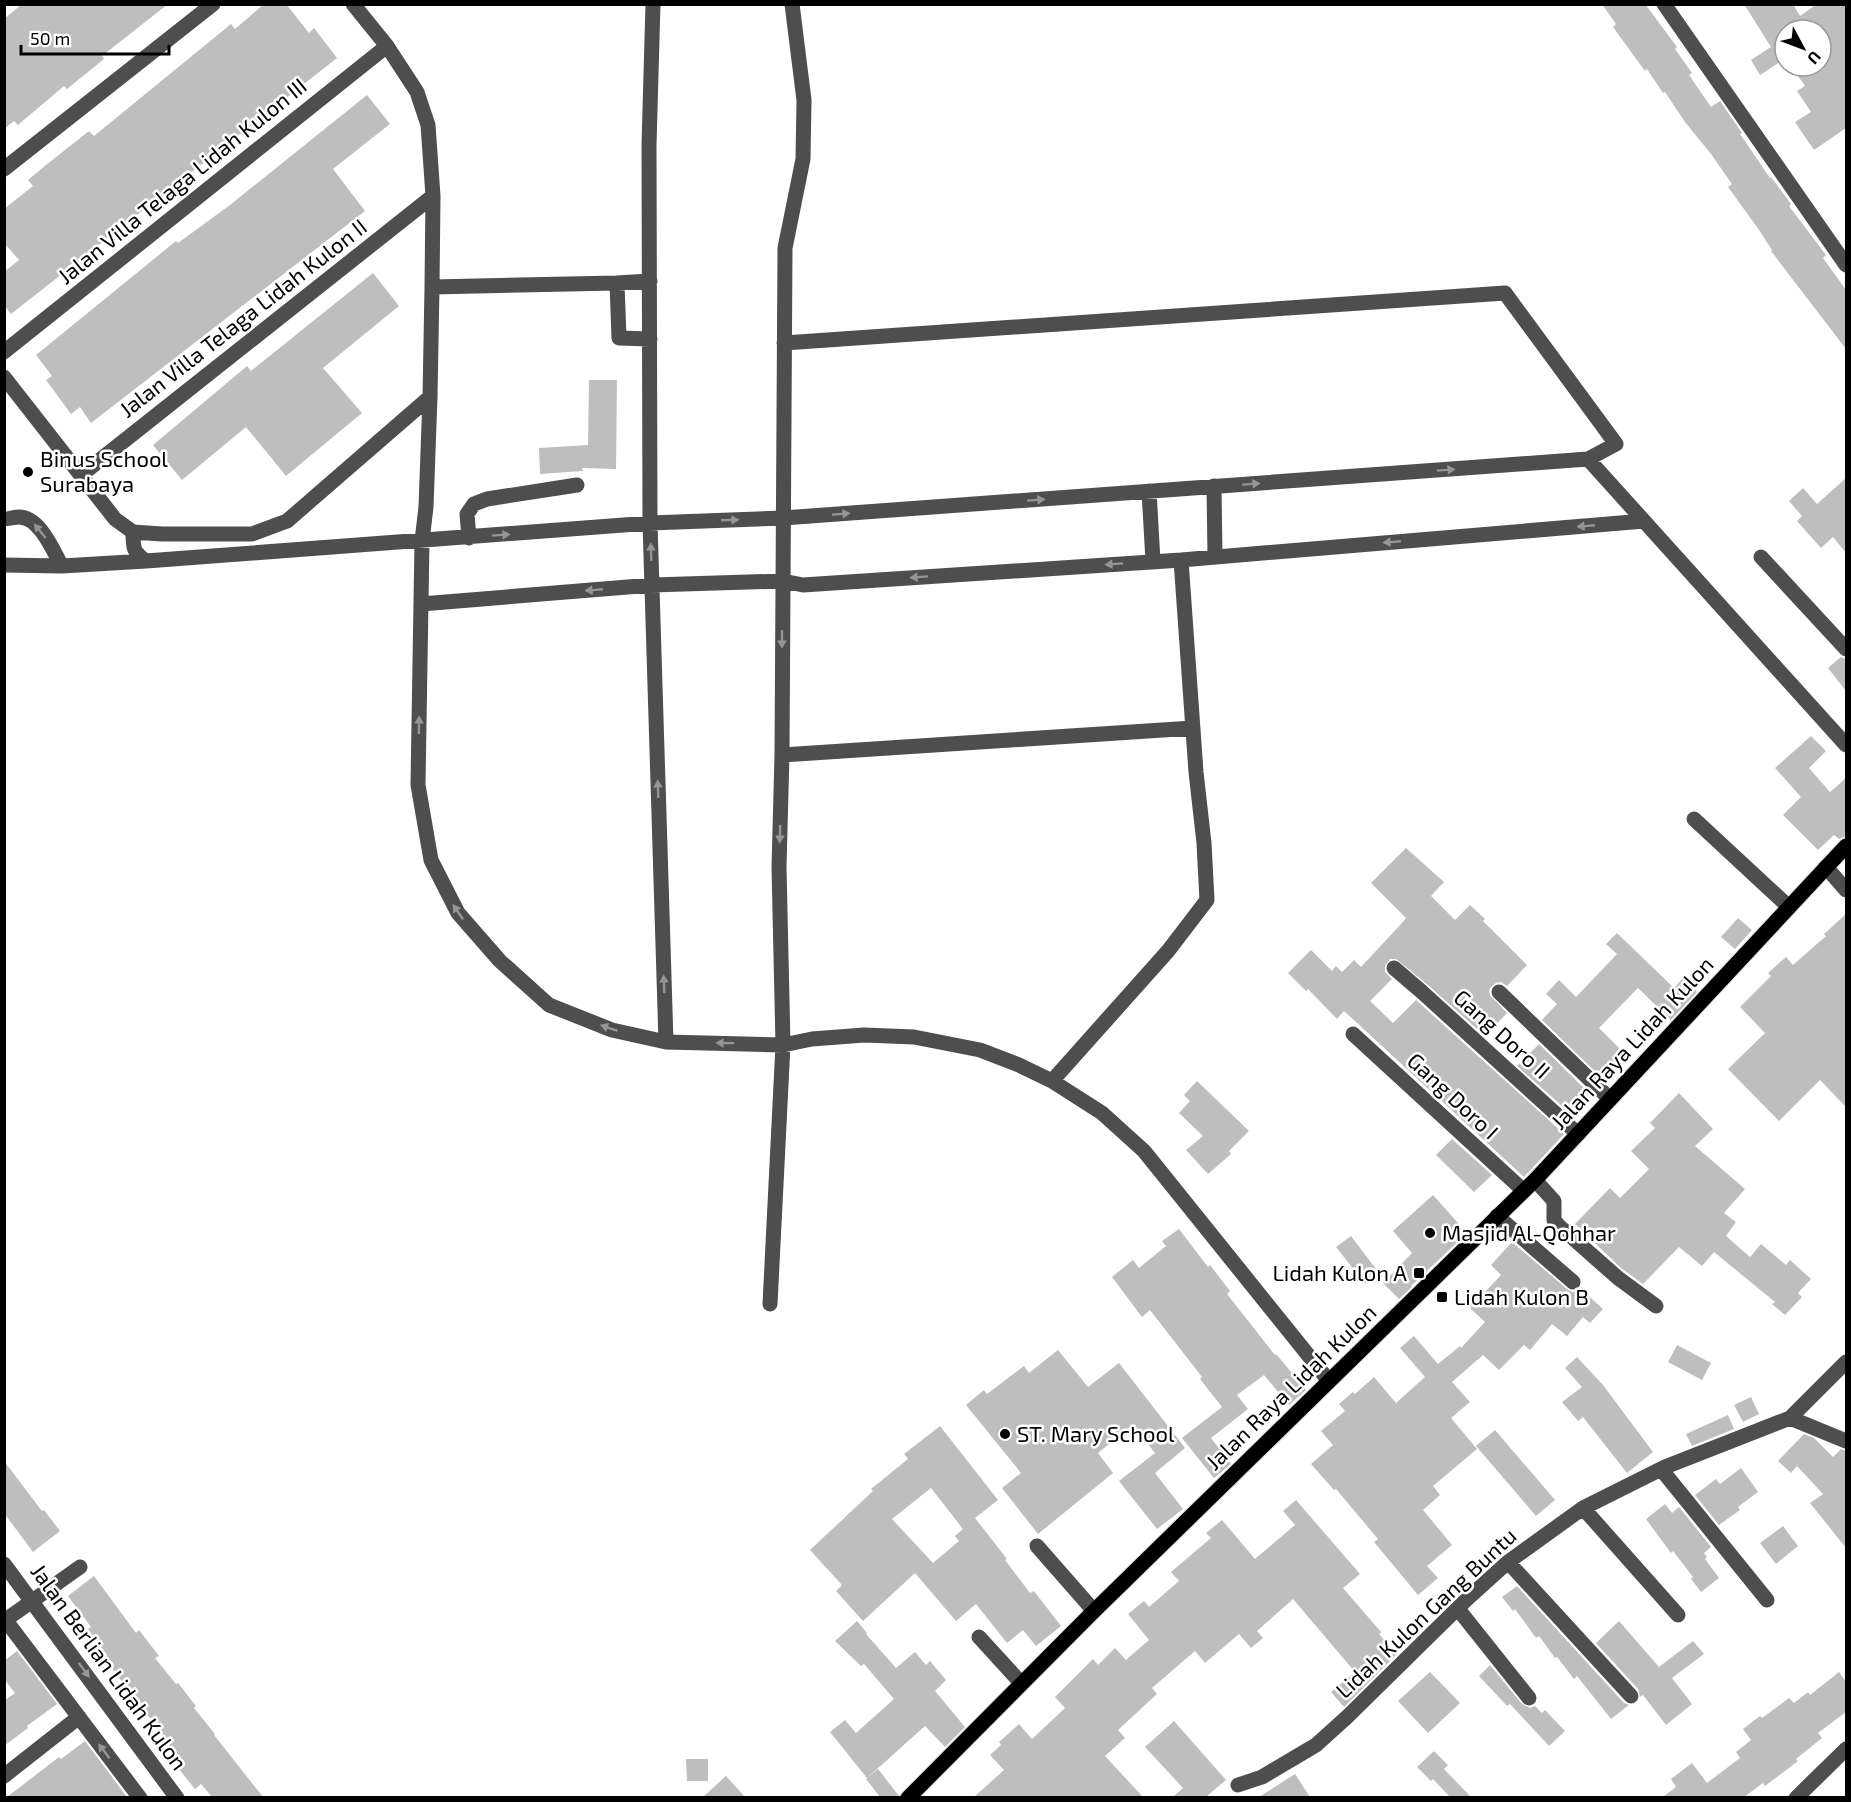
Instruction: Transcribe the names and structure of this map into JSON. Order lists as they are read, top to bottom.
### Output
{
  "streets": {
    "main road": ["Jalan Raya Lidah Kulon"],
    "street": [
      "Jalan Villa Telaga Lidah Kulon III",
      "Jalan Villa Telaga Lidah Kulon II",
      "Gang Doro II",
      "Gang Doro I",
      "Lidah Kulon Gang Buntu",
      "Jalan Berlian Lidah Kulon"
    ]
  },
  "crossings": [
    ["Gang Doro II", "Jalan Raya Lidah Kulon"],
    ["Jalan Raya Lidah Kulon", "Gang Doro I"]
  ],
  "places": {
    "other": ["Binus School Surabaya", "Masjid Al-Qohhar", "ST. Mary School"],
    "transit": ["Lidah Kulon A", "Lidah Kulon B"]
  },
  "scale_bar": "50 m",
  "north": "bottom right"
}
